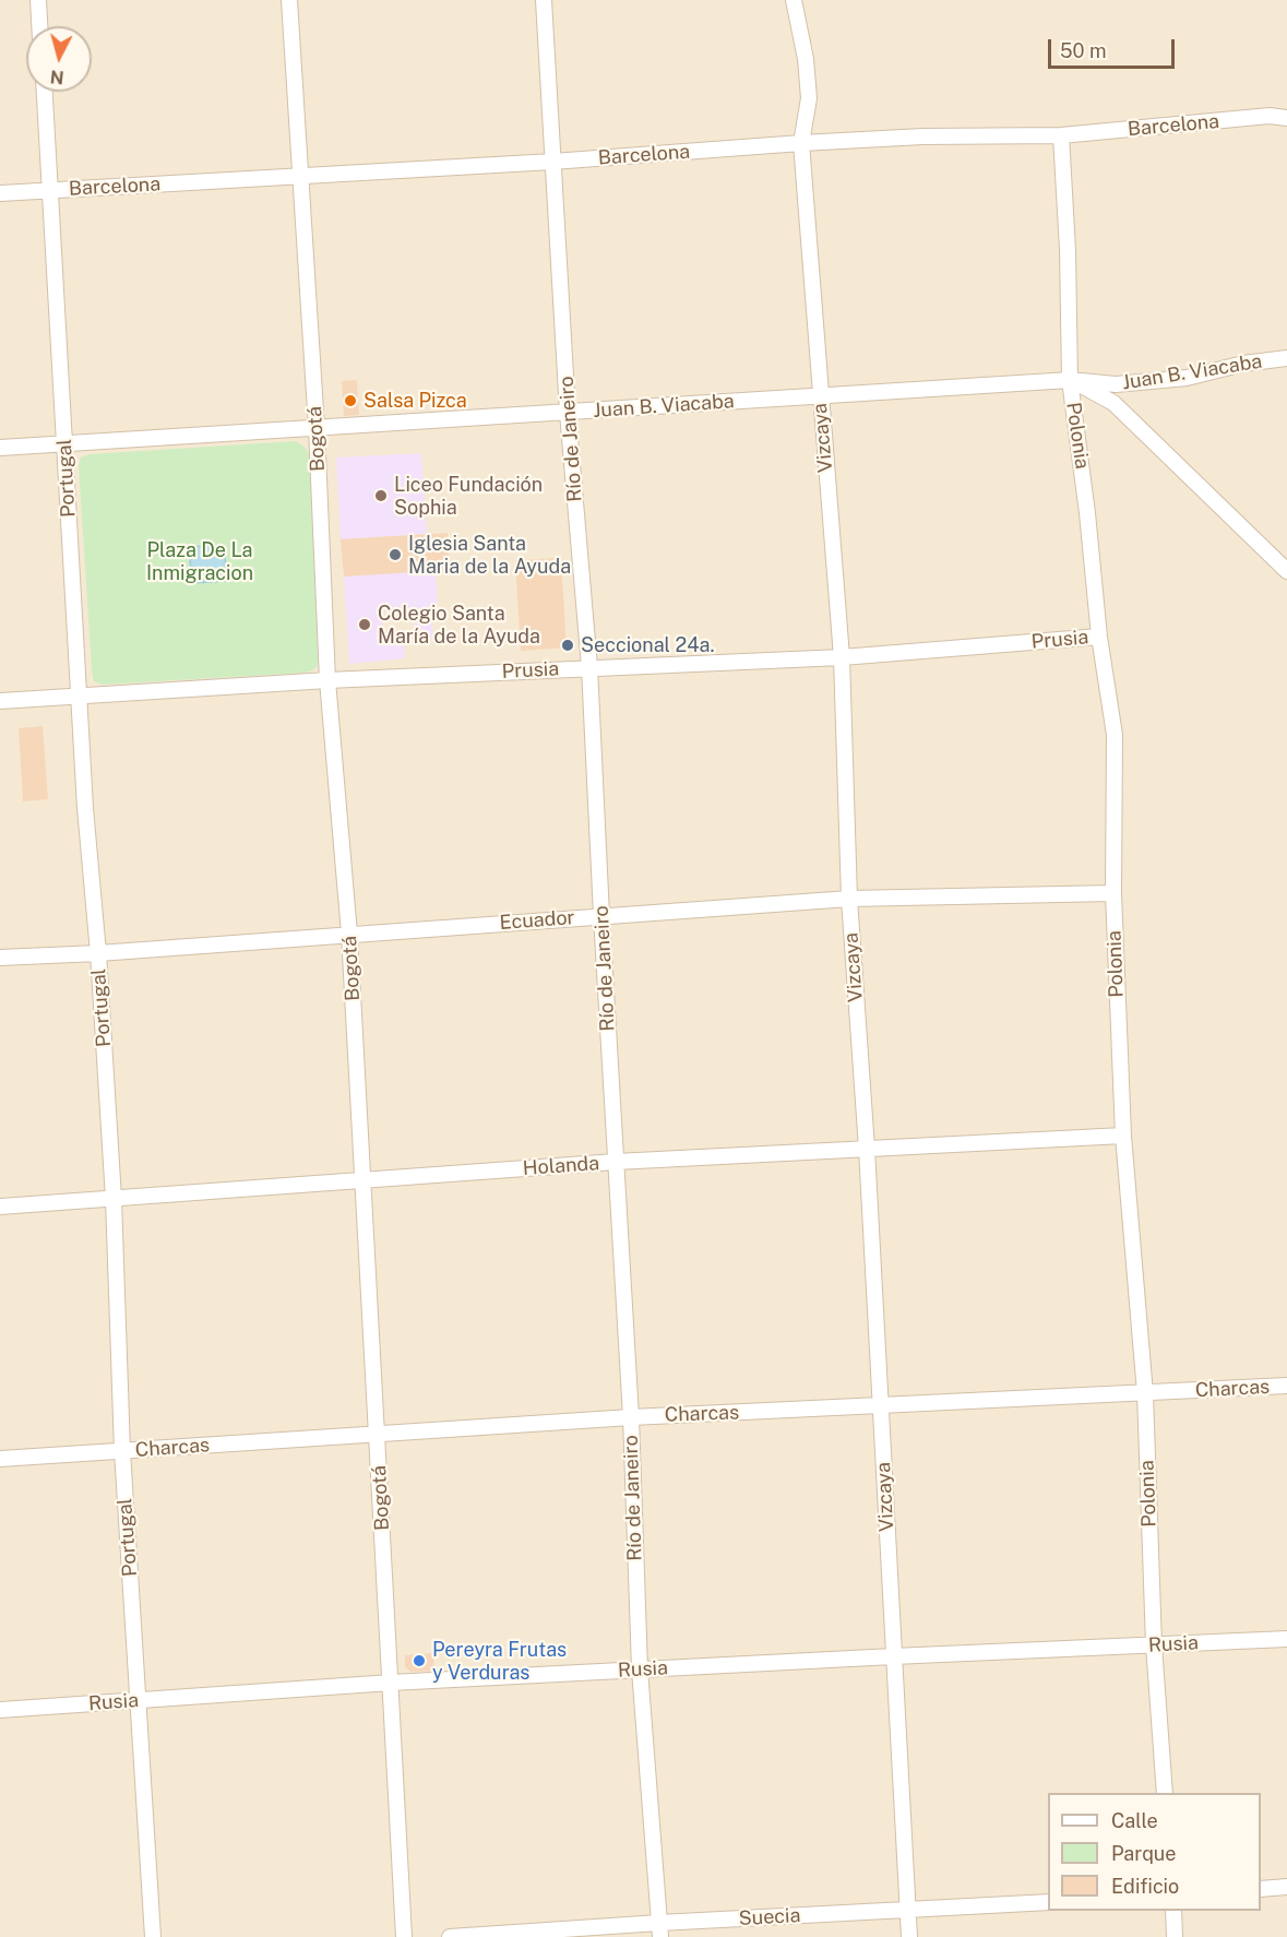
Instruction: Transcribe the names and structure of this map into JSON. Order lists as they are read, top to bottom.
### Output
{
  "streets": {
    "street": [
      "Barcelona",
      "Juan B. Viacaba",
      "Polonia",
      "Vizcaya",
      "Bogotá",
      "Río de Janeiro",
      "Portugal",
      "Prusia",
      "Ecuador",
      "Holanda",
      "Charcas",
      "Rusia",
      "Suecia"
    ]
  },
  "crossings": [
    ["Barcelona", "Polonia"],
    ["Barcelona", "Vizcaya"],
    ["Barcelona", "Bogotá"],
    ["Barcelona", "Río de Janeiro"],
    ["Barcelona", "Portugal"],
    ["Juan B. Viacaba", "Polonia"],
    ["Juan B. Viacaba", "Vizcaya"],
    ["Juan B. Viacaba", "Bogotá"],
    ["Juan B. Viacaba", "Río de Janeiro"],
    ["Juan B. Viacaba", "Portugal"],
    ["Polonia", "Prusia"],
    ["Polonia", "Ecuador"],
    ["Polonia", "Holanda"],
    ["Polonia", "Charcas"],
    ["Polonia", "Rusia"],
    ["Vizcaya", "Prusia"],
    ["Vizcaya", "Ecuador"],
    ["Vizcaya", "Holanda"],
    ["Vizcaya", "Charcas"],
    ["Vizcaya", "Rusia"],
    ["Vizcaya", "Suecia"],
    ["Bogotá", "Prusia"],
    ["Bogotá", "Ecuador"],
    ["Bogotá", "Holanda"],
    ["Bogotá", "Charcas"],
    ["Bogotá", "Rusia"],
    ["Río de Janeiro", "Prusia"],
    ["Río de Janeiro", "Ecuador"],
    ["Río de Janeiro", "Holanda"],
    ["Río de Janeiro", "Charcas"],
    ["Río de Janeiro", "Rusia"],
    ["Río de Janeiro", "Suecia"],
    ["Portugal", "Prusia"],
    ["Portugal", "Ecuador"],
    ["Portugal", "Holanda"],
    ["Portugal", "Charcas"],
    ["Portugal", "Rusia"]
  ],
  "parks": ["Plaza De La Inmigracion"],
  "places": [
    "Salsa Pizca",
    "Liceo Fundación Sophia",
    "Iglesia Santa Maria de la Ayuda",
    "Colegio Santa María de la Ayuda",
    "Seccional 24a.",
    "Pereyra Frutas y Verduras"
  ],
  "legend": ["Calle", "Parque", "Edificio"],
  "scale_bar": "50 m",
  "north": "bottom"
}
